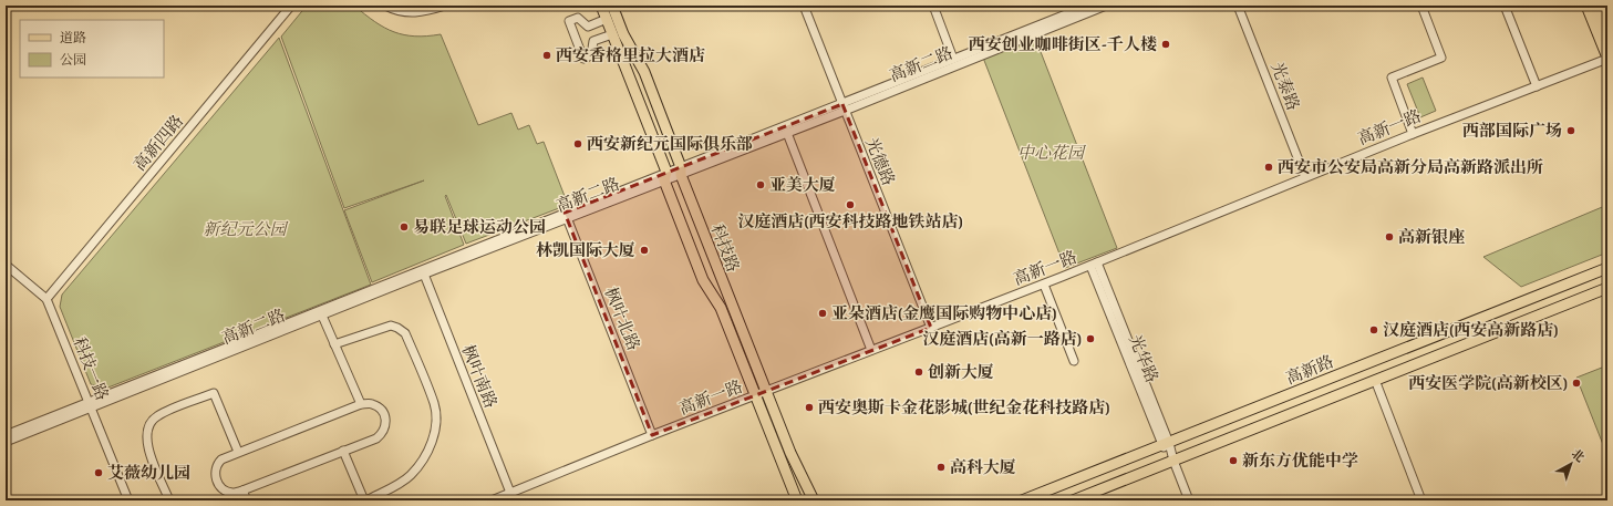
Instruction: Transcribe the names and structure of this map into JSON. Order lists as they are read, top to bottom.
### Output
{
  "streets": {
    "main road": ["科技路", "高新路"],
    "street": [
      "高新二路",
      "光泰路",
      "高新一路",
      "高新四路",
      "光德路",
      "枫叶北路",
      "光华路",
      "科技一路",
      "枫叶南路"
    ]
  },
  "crossings": [
    ["高新二路", "光德路"],
    ["高新二路", "科技路"],
    ["高新二路", "枫叶北路"],
    ["高新二路", "科技一路"],
    ["高新二路", "枫叶南路"],
    ["光泰路", "高新一路"],
    ["高新一路", "光德路"],
    ["高新一路", "科技路"],
    ["高新一路", "枫叶北路"],
    ["高新一路", "光华路"],
    ["高新一路", "枫叶南路"],
    ["高新四路", "科技一路"],
    ["光华路", "高新路"]
  ],
  "parks": ["中心花园", "新纪元公园"],
  "places": [
    "西安创业咖啡街区-千人楼",
    "西安香格里拉大酒店",
    "西部国际广场",
    "西安新纪元国际俱乐部",
    "西安市公安局高新分局高新路派出所",
    "亚美大厦",
    "汉庭酒店(西安科技路地铁站店)",
    "易联足球运动公园",
    "高新银座",
    "林凯国际大厦",
    "亚朵酒店(金鹰国际购物中心店)",
    "汉庭酒店(西安高新路店)",
    "汉庭酒店(高新一路店)",
    "创新大厦",
    "西安医学院(高新校区)",
    "西安奥斯卡金花影城(世纪金花科技路店)",
    "新东方优能中学",
    "高科大厦",
    "艾薇幼儿园"
  ],
  "legend": ["道路", "公园"],
  "north": "top right"
}
